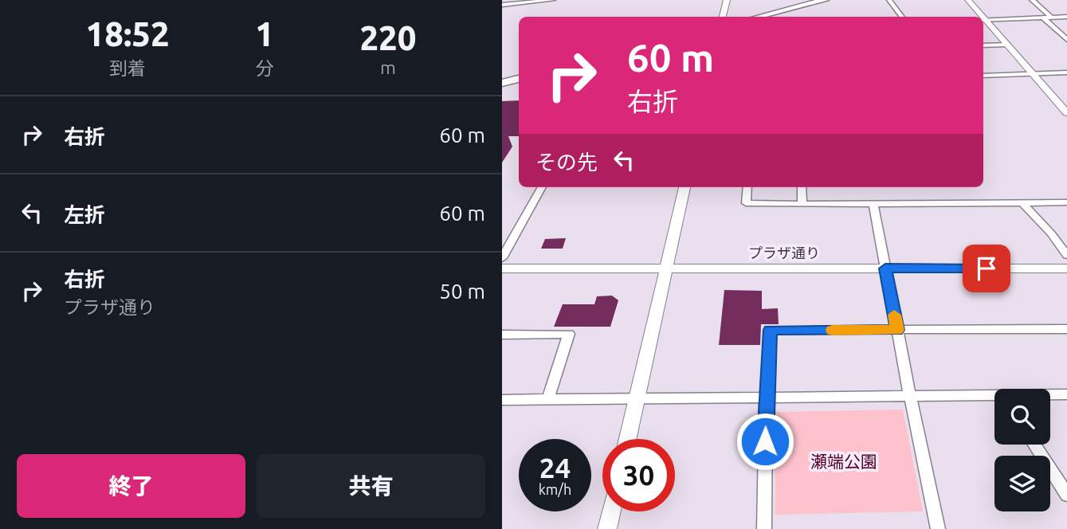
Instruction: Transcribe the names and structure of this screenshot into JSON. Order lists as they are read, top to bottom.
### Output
{
  "streets": {
    "street": ["プラザ通り"]
  },
  "parks": ["瀬端公園"],
  "page": {
    "eta": [
      "18:52",
      "到着",
      "1",
      "分",
      "220",
      "m"
    ],
    "turn": ["60 m", "右折"],
    "list": [
      {
        "name": "右折",
        "value": "60 m"
      },
      {
        "name": "左折",
        "value": "60 m"
      },
      {
        "name": "右折",
        "note": "プラザ通り",
        "value": "50 m"
      }
    ],
    "then": "その先",
    "speed": "24 km/h",
    "limit": "30",
    "buttons": ["終了", "共有"]
  }
}
